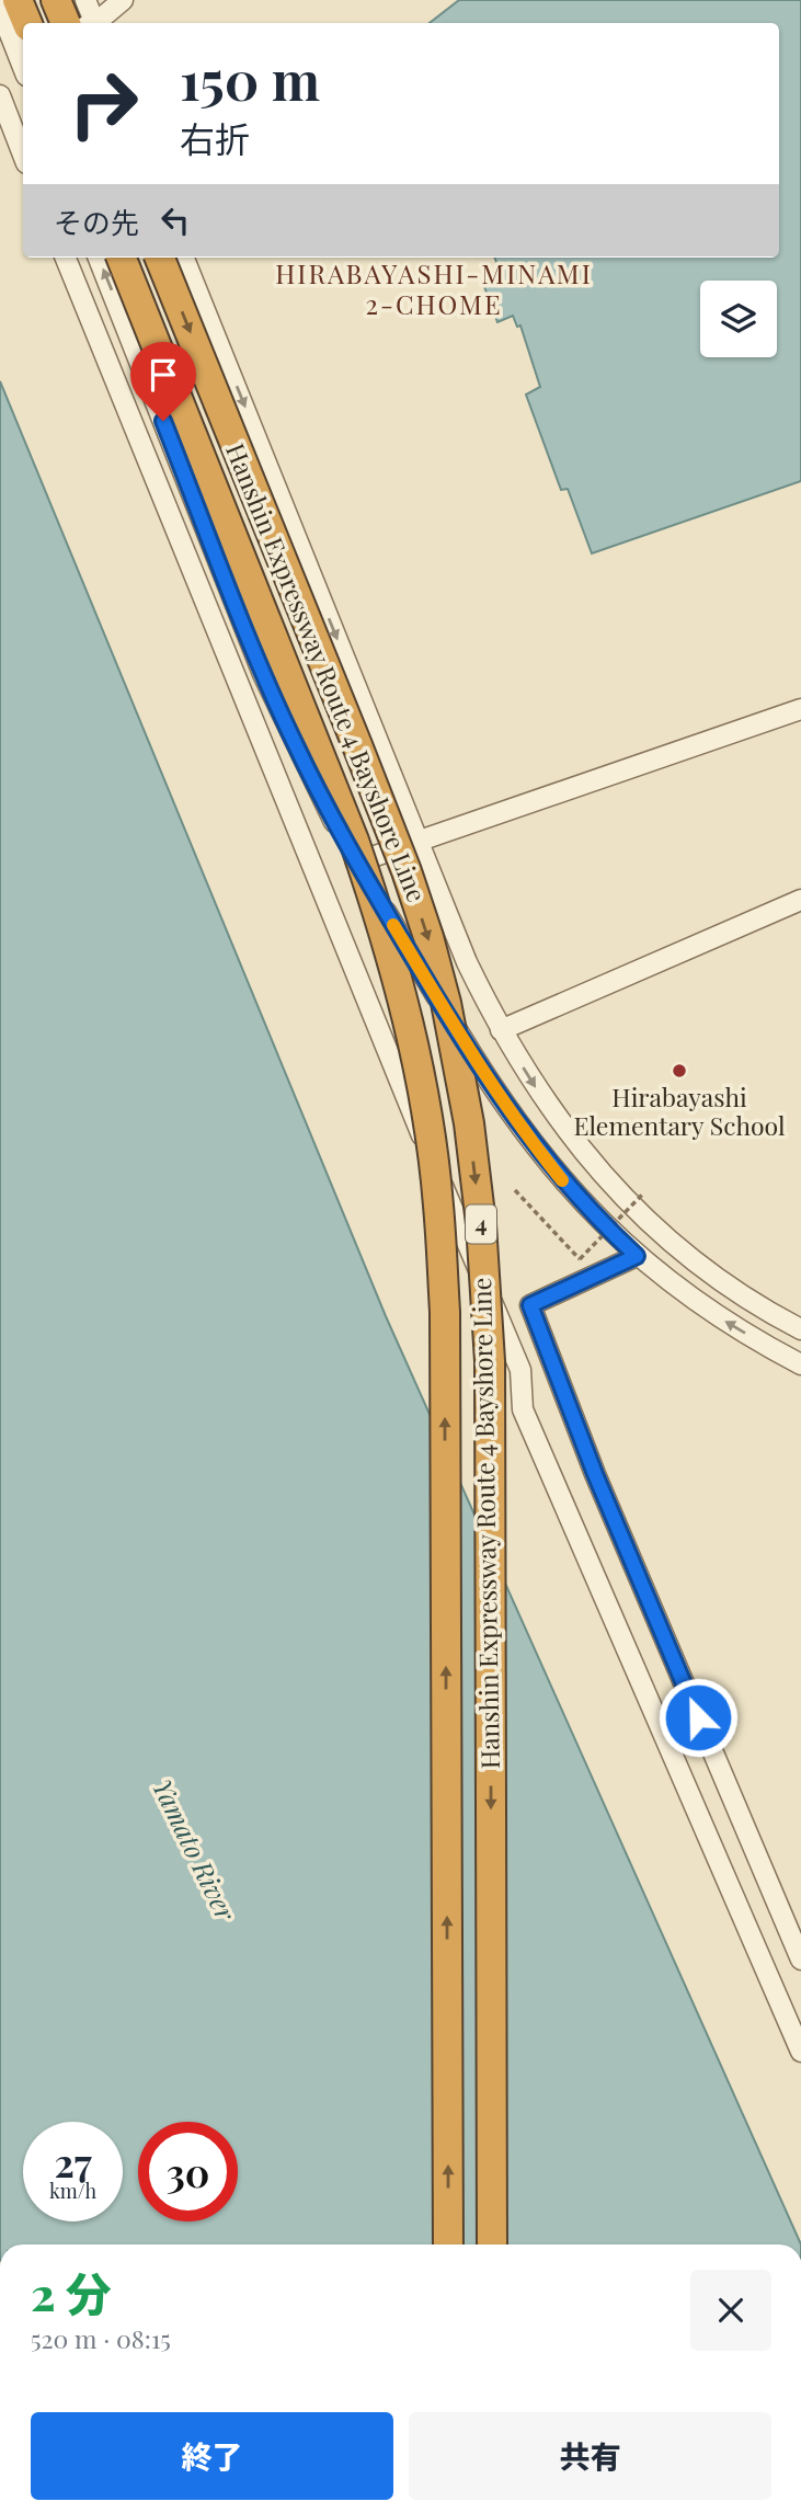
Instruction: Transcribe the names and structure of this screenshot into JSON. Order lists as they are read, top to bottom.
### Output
{
  "streets": {
    "highway": ["Hanshin Expressway Route 4 Bayshore Line", "4"]
  },
  "districts": ["HIRABAYASHI-MINAMI 2-CHOME"],
  "water": ["Yamato River"],
  "places": ["Hirabayashi Elementary School"],
  "page": {
    "turn": ["150 m", "右折"],
    "then": "その先",
    "speed": "27 km/h",
    "limit": "30",
    "heading": ["2 分", "520 m · 08:15"],
    "buttons": ["終了", "共有"]
  }
}
